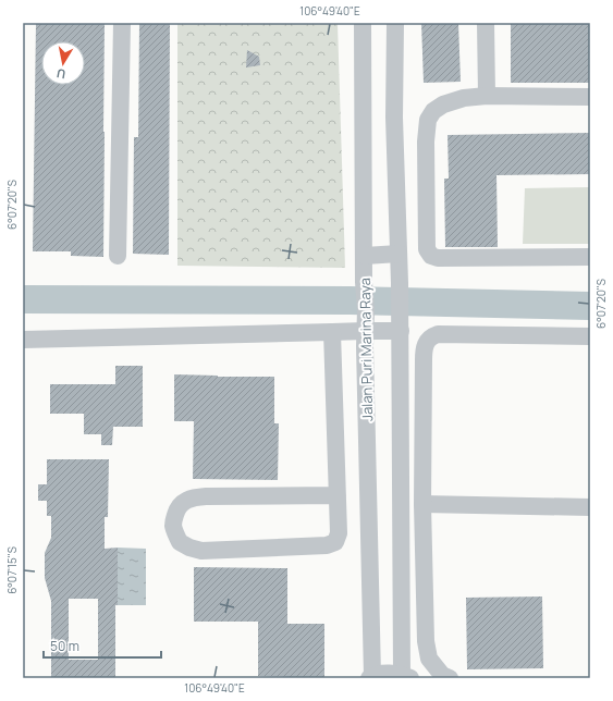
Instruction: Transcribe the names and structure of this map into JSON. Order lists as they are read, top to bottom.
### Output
{
  "streets": {
    "street": ["Jalan Puri Marina Raya"]
  },
  "scale_bar": "50 m",
  "north": "bottom",
  "coordinates": ["106°49'40\"E", "6°07'20\"S", "6°07'15\"S"]
}
